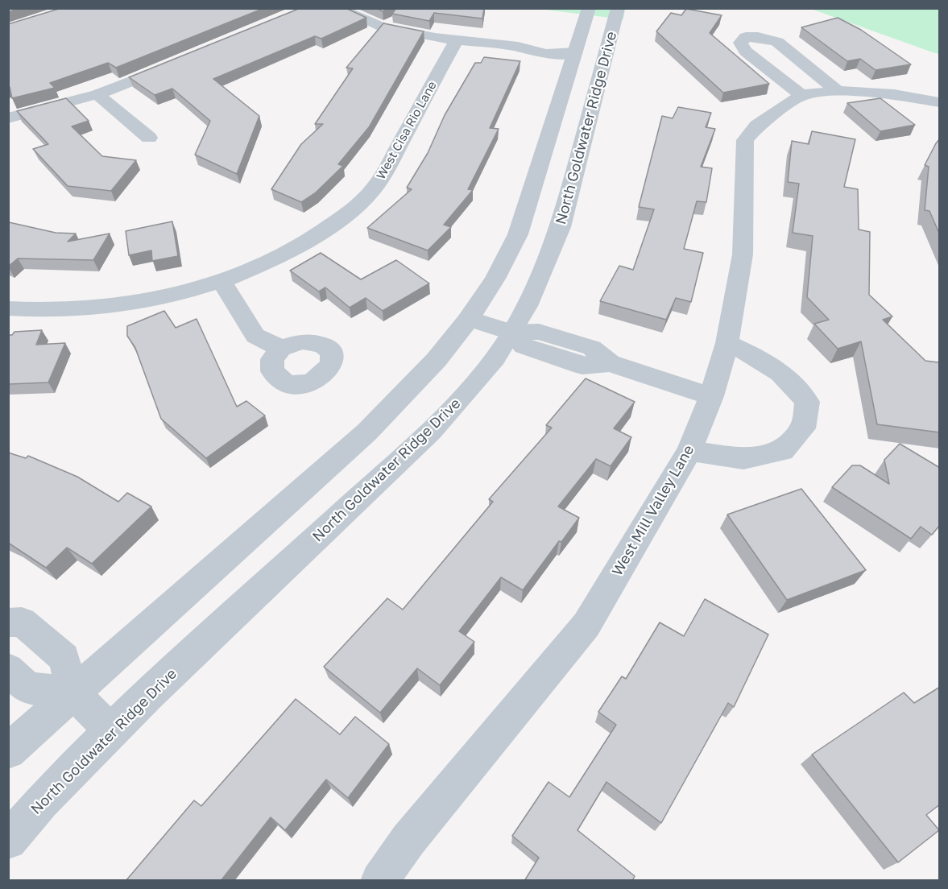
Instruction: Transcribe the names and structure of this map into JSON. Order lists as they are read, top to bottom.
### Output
{
  "streets": {
    "street": ["North Goldwater Ridge Drive", "West Cisa Rio Lane", "West Mill Valley Lane"]
  }
}
